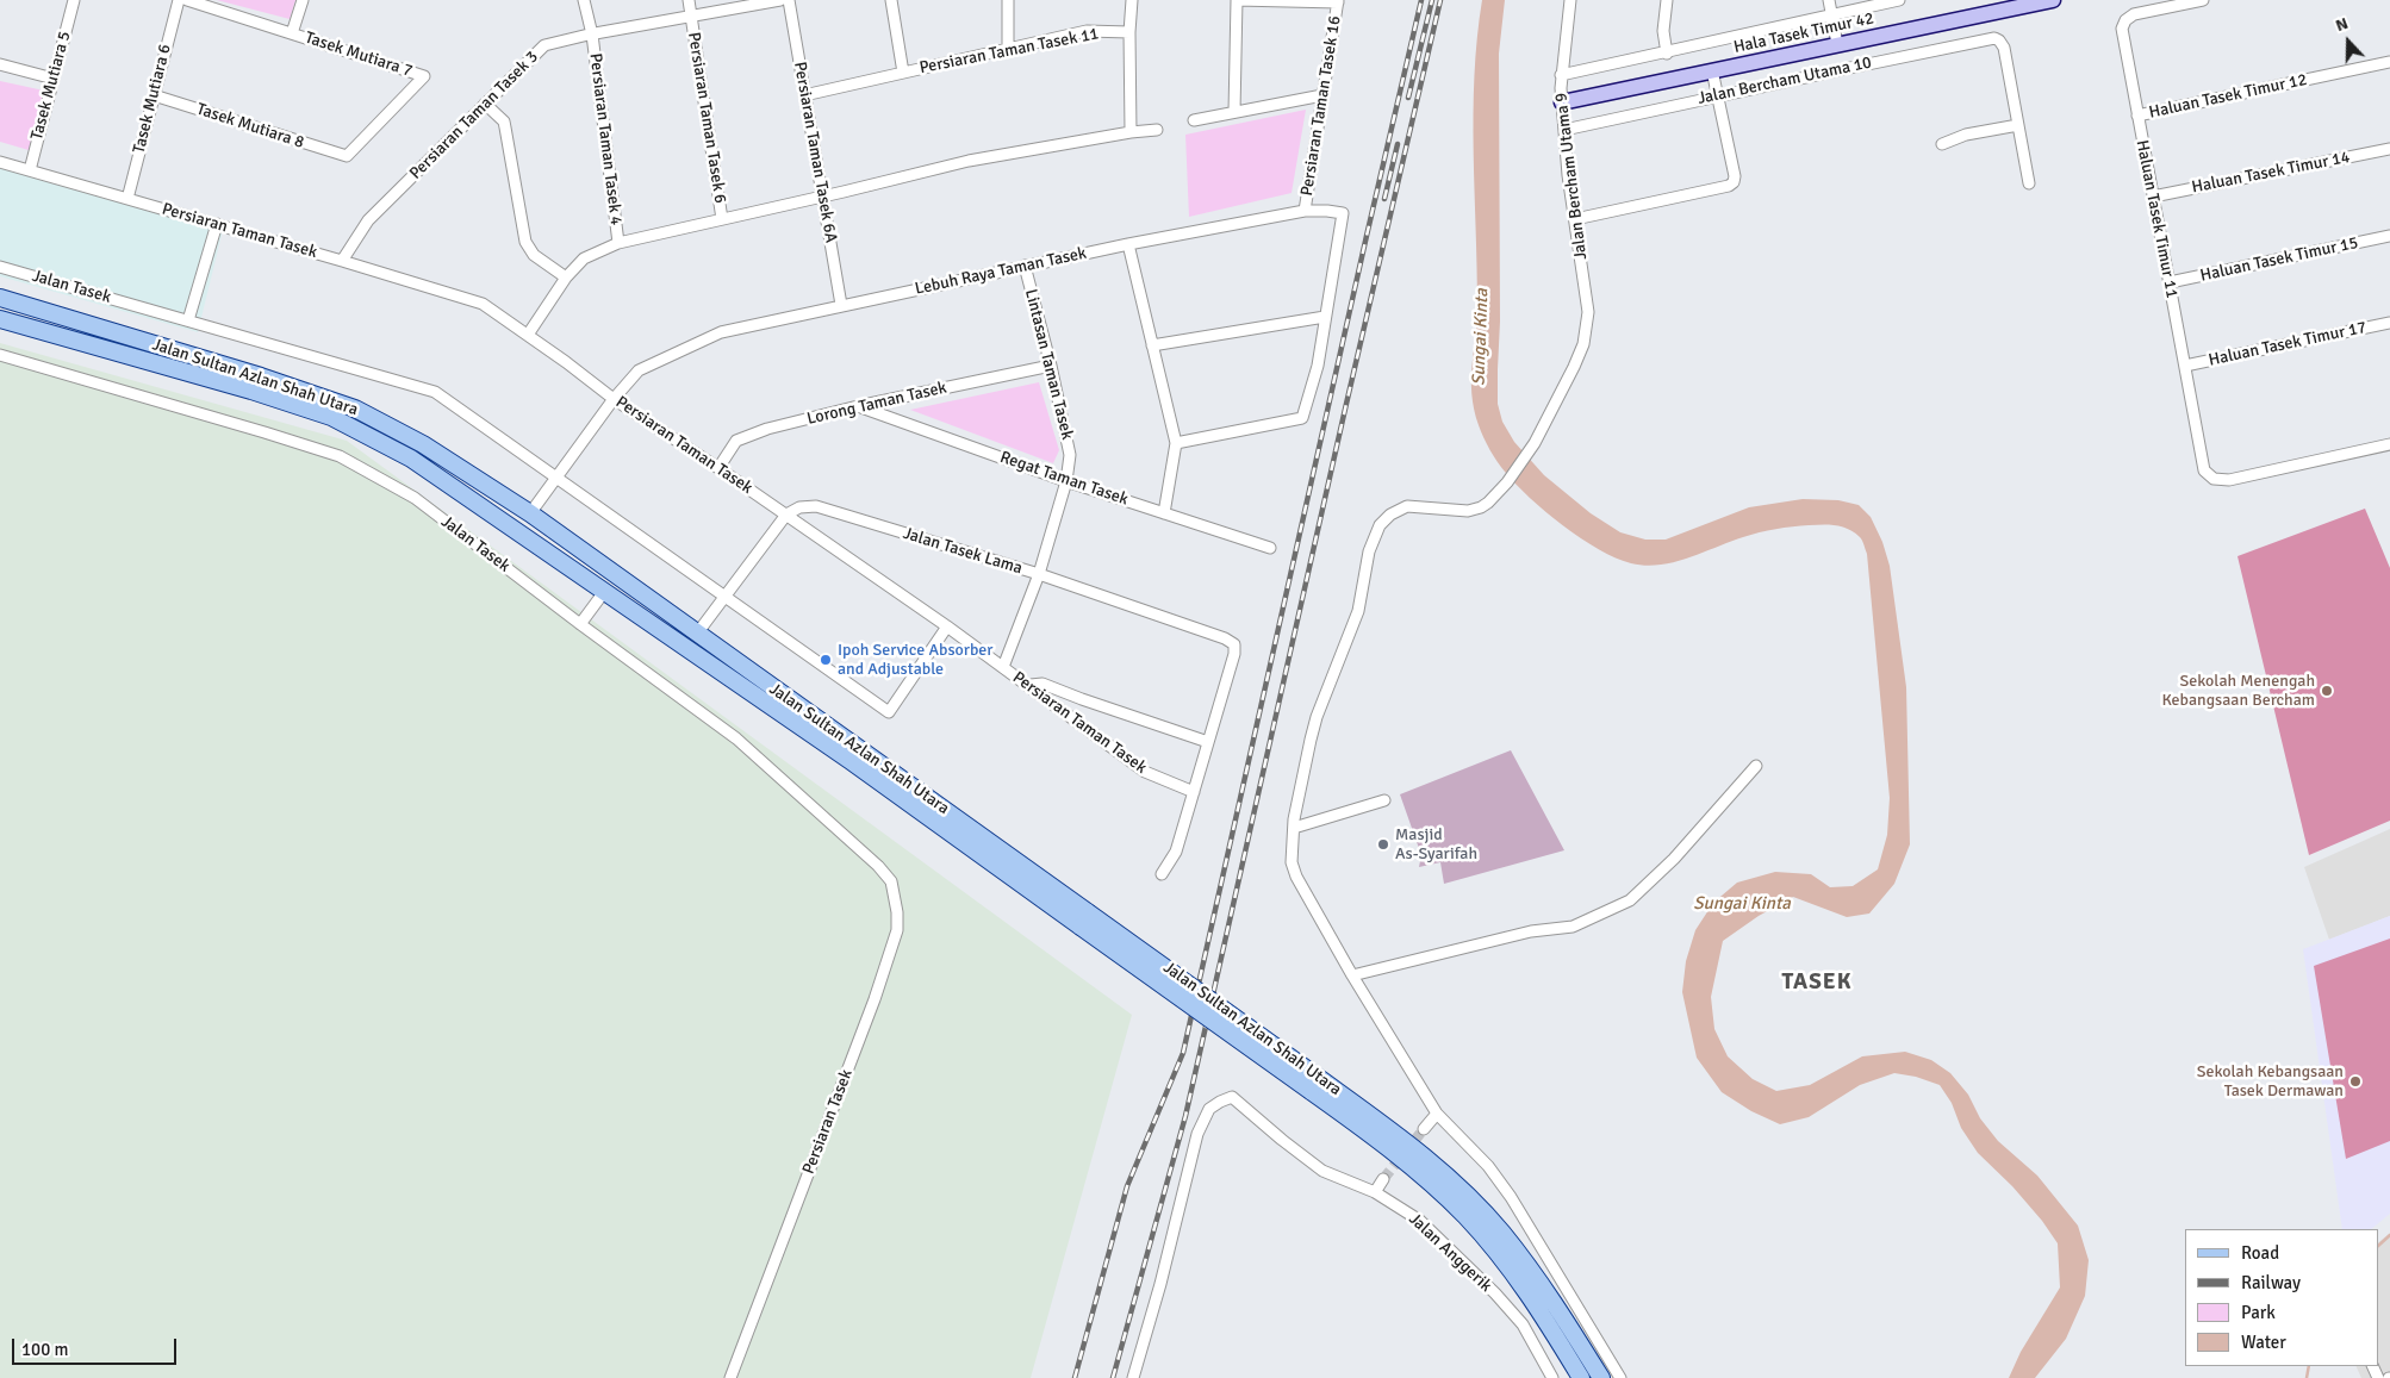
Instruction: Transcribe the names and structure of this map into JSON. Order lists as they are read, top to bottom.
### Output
{
  "streets": {
    "main road": ["Jalan Sultan Azlan Shah Utara"],
    "street": [
      "Hala Tasek Timur 42",
      "Persiaran Taman Tasek 11",
      "Tasek Mutiara 7",
      "Jalan Bercham Utama 10",
      "Tasek Mutiara 5",
      "Haluan Tasek Timur 12",
      "Tasek Mutiara 6",
      "Persiaran Taman Tasek 16",
      "Persiaran Taman Tasek 3",
      "Persiaran Taman Tasek 6",
      "Tasek Mutiara 8",
      "Persiaran Taman Tasek 4",
      "Persiaran Taman Tasek 6A",
      "Haluan Tasek Timur 14",
      "Jalan Bercham Utama 9",
      "Haluan Tasek Timur 11",
      "Persiaran Taman Tasek",
      "Haluan Tasek Timur 15",
      "Lebuh Raya Taman Tasek",
      "Jalan Tasek",
      "Haluan Tasek Timur 17",
      "Lintasan Taman Tasek",
      "Lorong Taman Tasek",
      "Regat Taman Tasek",
      "Jalan Tasek Lama",
      "Persiaran Tasek",
      "Jalan Anggerik"
    ]
  },
  "crossings": [
    ["Hala Tasek Timur 42", "Jalan Bercham Utama 9"],
    ["Persiaran Taman Tasek 11", "Persiaran Taman Tasek 6A"],
    ["Tasek Mutiara 7", "Tasek Mutiara 8"],
    ["Jalan Bercham Utama 10", "Jalan Bercham Utama 9"],
    ["Tasek Mutiara 5", "Persiaran Taman Tasek"],
    ["Haluan Tasek Timur 12", "Haluan Tasek Timur 11"],
    ["Tasek Mutiara 6", "Tasek Mutiara 8"],
    ["Tasek Mutiara 6", "Persiaran Taman Tasek"],
    ["Persiaran Taman Tasek 16", "Lebuh Raya Taman Tasek"],
    ["Persiaran Taman Tasek 3", "Persiaran Taman Tasek 6"],
    ["Persiaran Taman Tasek 3", "Persiaran Taman Tasek 4"],
    ["Persiaran Taman Tasek 3", "Persiaran Taman Tasek"],
    ["Persiaran Taman Tasek 6A", "Lebuh Raya Taman Tasek"],
    ["Haluan Tasek Timur 14", "Haluan Tasek Timur 11"],
    ["Haluan Tasek Timur 11", "Haluan Tasek Timur 15"],
    ["Haluan Tasek Timur 11", "Haluan Tasek Timur 17"],
    ["Persiaran Taman Tasek", "Lebuh Raya Taman Tasek"],
    ["Persiaran Taman Tasek", "Jalan Tasek"],
    ["Persiaran Taman Tasek", "Lintasan Taman Tasek"],
    ["Persiaran Taman Tasek", "Lorong Taman Tasek"],
    ["Persiaran Taman Tasek", "Jalan Tasek Lama"],
    ["Lebuh Raya Taman Tasek", "Jalan Tasek"],
    ["Lebuh Raya Taman Tasek", "Lintasan Taman Tasek"],
    ["Lebuh Raya Taman Tasek", "Jalan Sultan Azlan Shah Utara"],
    ["Jalan Tasek", "Persiaran Tasek"],
    ["Lintasan Taman Tasek", "Lorong Taman Tasek"],
    ["Lintasan Taman Tasek", "Regat Taman Tasek"],
    ["Lintasan Taman Tasek", "Jalan Tasek Lama"],
    ["Lorong Taman Tasek", "Regat Taman Tasek"]
  ],
  "districts": ["TASEK"],
  "water": ["Sungai Kinta"],
  "places": [
    "Ipoh Service Absorber and Adjustable",
    "Sekolah Menengah Kebangsaan Bercham",
    "Masjid As-Syarifah",
    "Sekolah Kebangsaan Tasek Dermawan"
  ],
  "legend": [
    "Road",
    "Railway",
    "Park",
    "Water"
  ],
  "scale_bar": "100 m",
  "north": "top"
}
